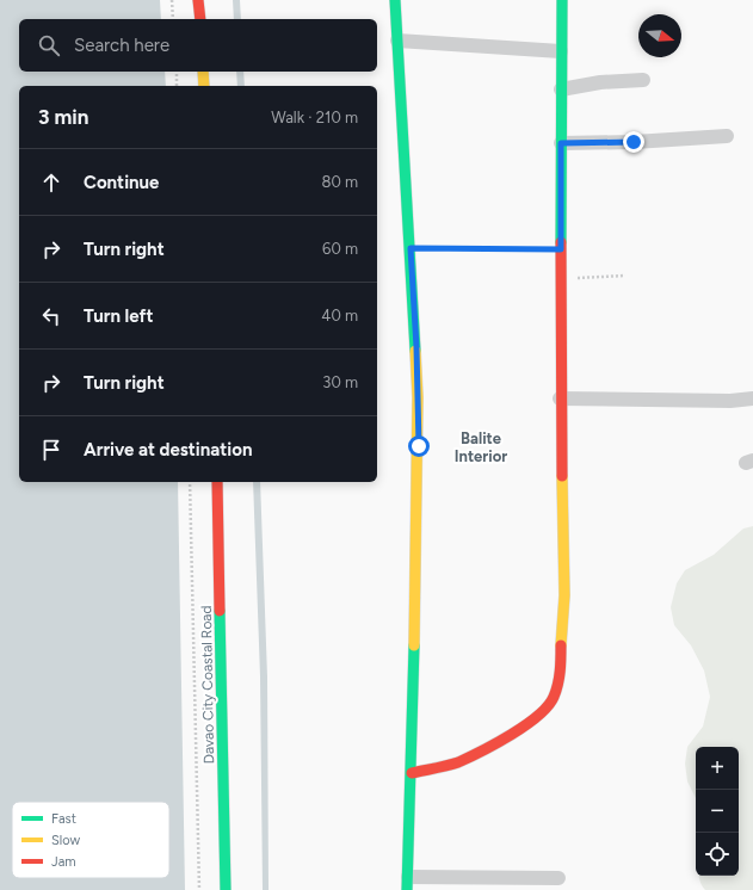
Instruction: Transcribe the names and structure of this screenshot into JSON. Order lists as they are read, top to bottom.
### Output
{
  "streets": {
    "street": ["Davao City Coastal Road"]
  },
  "districts": ["Balite Interior"],
  "legend": ["Fast", "Slow", "Jam"],
  "north": "right",
  "page": {
    "search": "Search here",
    "heading": ["3 min", "Walk · 210 m"],
    "list": [
      ["Continue", "80 m"],
      ["Turn right", "60 m"],
      ["Turn left", "40 m"],
      ["Turn right", "30 m"],
      "Arrive at destination"
    ],
    "map_buttons": ["+", "−"]
  }
}
